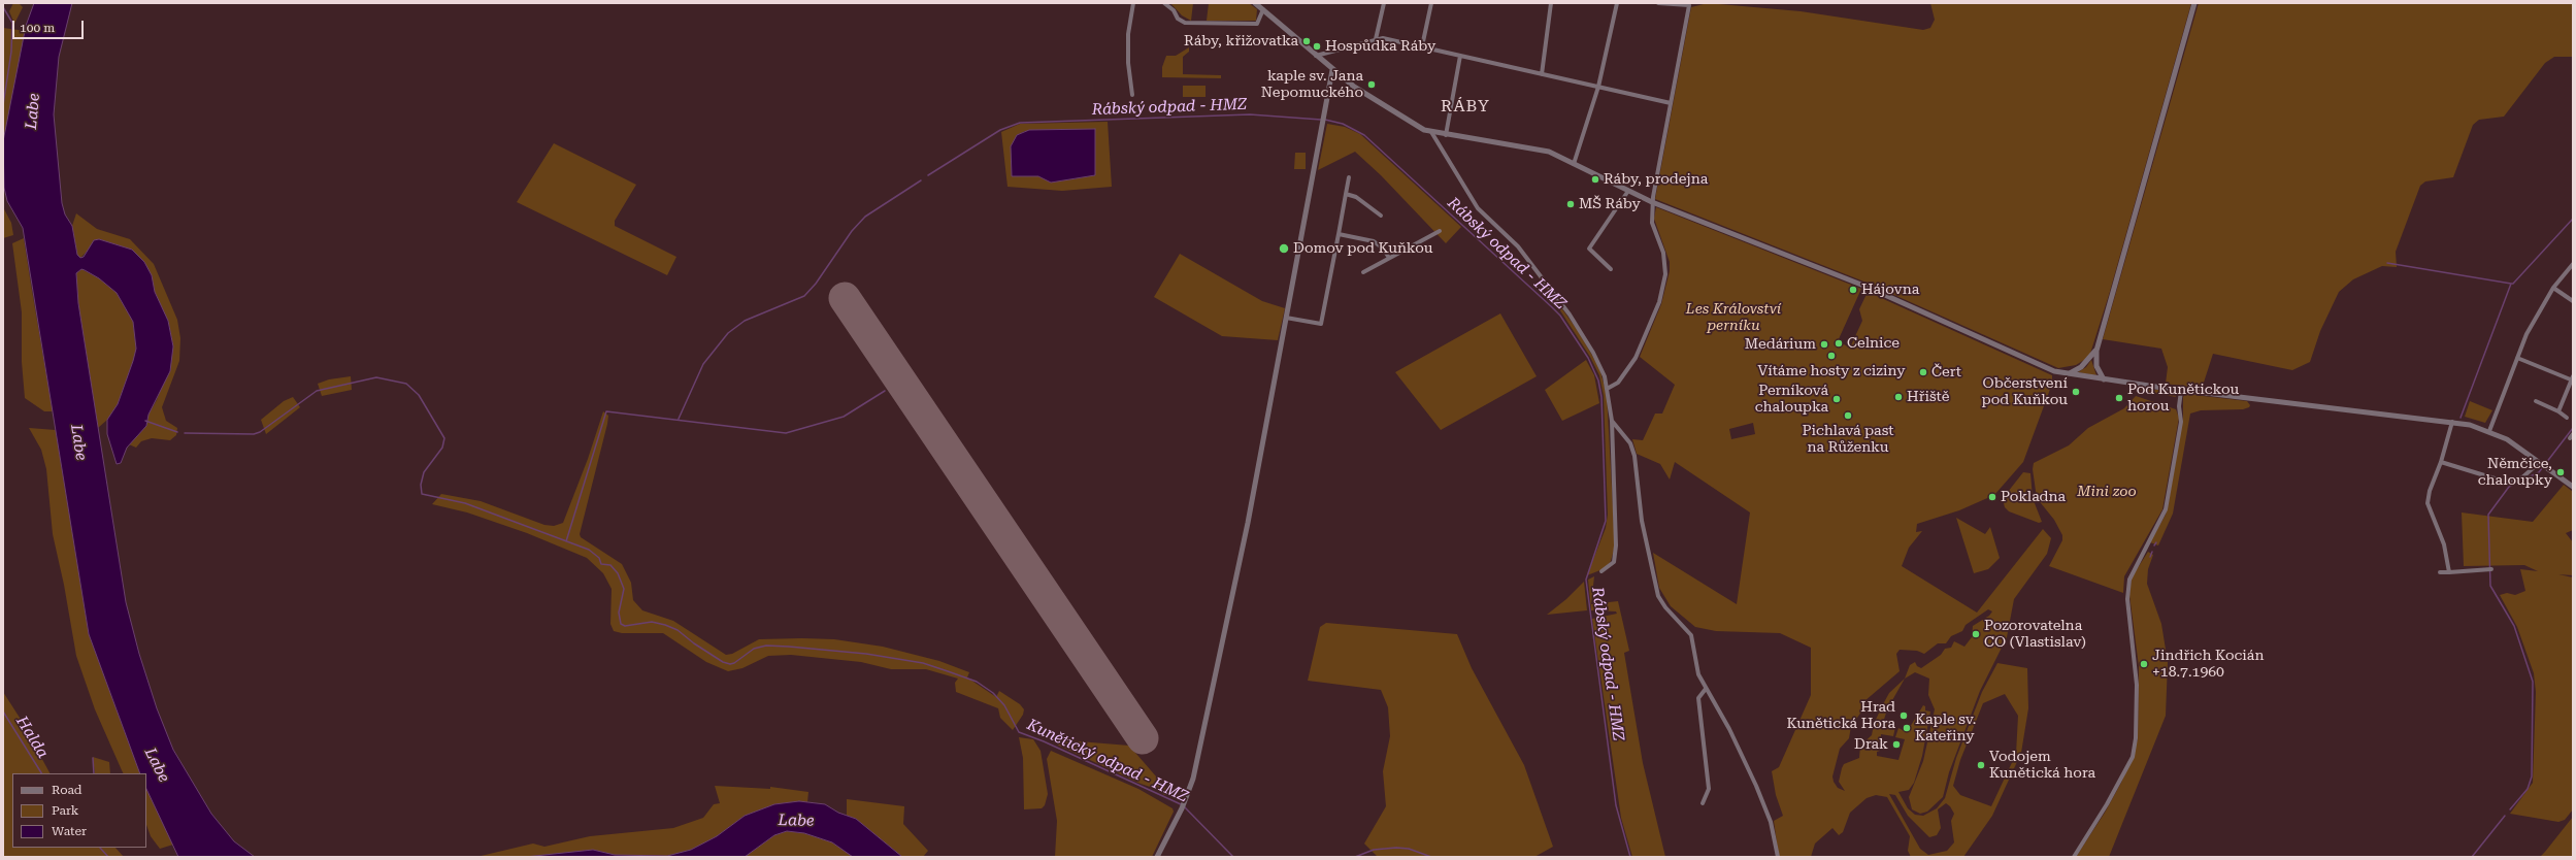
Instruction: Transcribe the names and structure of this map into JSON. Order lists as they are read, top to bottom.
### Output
{
  "districts": ["RÁBY"],
  "water": [
    "Rábský odpad - HMZ",
    "Labe",
    "Halda",
    "Kunětický odpad - HMZ"
  ],
  "parks": ["Les Království perníku", "Mini zoo"],
  "places": [
    "Ráby, křižovatka",
    "Hospůdka Ráby",
    "kaple sv. Jana Nepomuckého",
    "Ráby, prodejna",
    "MŠ Ráby",
    "Domov pod Kuňkou",
    "Hájovna",
    "Celnice",
    "Medárium",
    "Vítáme hosty z ciziny",
    "Čert",
    "Občerstvení pod Kuňkou",
    "Hřiště",
    "Pod Kunětickou horou",
    "Perníková chaloupka",
    "Pichlavá past na Růženku",
    "Němčice, chaloupky",
    "Pokladna",
    "Pozorovatelna CO (Vlastislav)",
    "Jindřich Kocián +18.7.1960",
    "Hrad Kunětická Hora",
    "Kaple sv. Kateřiny",
    "Drak",
    "Vodojem Kunětická hora"
  ],
  "legend": ["Road", "Park", "Water"],
  "scale_bar": "100 m"
}
